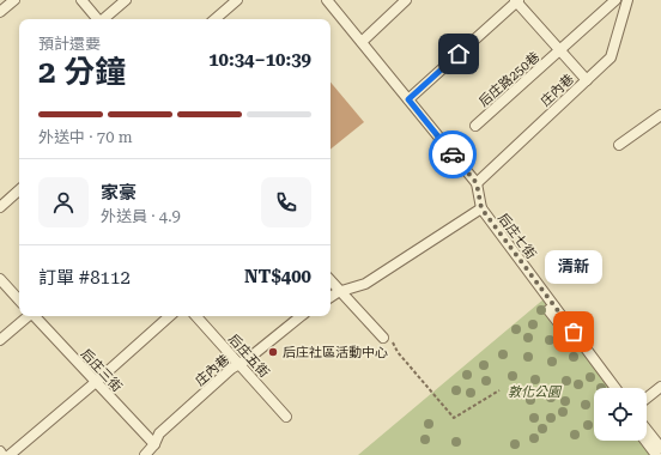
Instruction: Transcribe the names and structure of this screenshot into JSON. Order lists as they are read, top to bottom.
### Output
{
  "streets": {
    "street": [
      "后庄路250巷",
      "庄內巷",
      "后庄七街",
      "后庄五街",
      "后庄三街"
    ]
  },
  "crossings": [
    ["庄內巷", "后庄七街"],
    ["庄內巷", "后庄五街"],
    ["庄內巷", "后庄三街"]
  ],
  "parks": ["敦化公園"],
  "places": ["清新", "后庄社區活動中心"],
  "page": {
    "heading": ["2 分鐘", "預計還要", "10:34–10:39"],
    "panel": [
      "家豪",
      "外送員 · 4.9",
      "訂單 #8112",
      "NT$400"
    ],
    "bar": "外送中 · 70 m",
    "bubble": "清新"
  }
}
